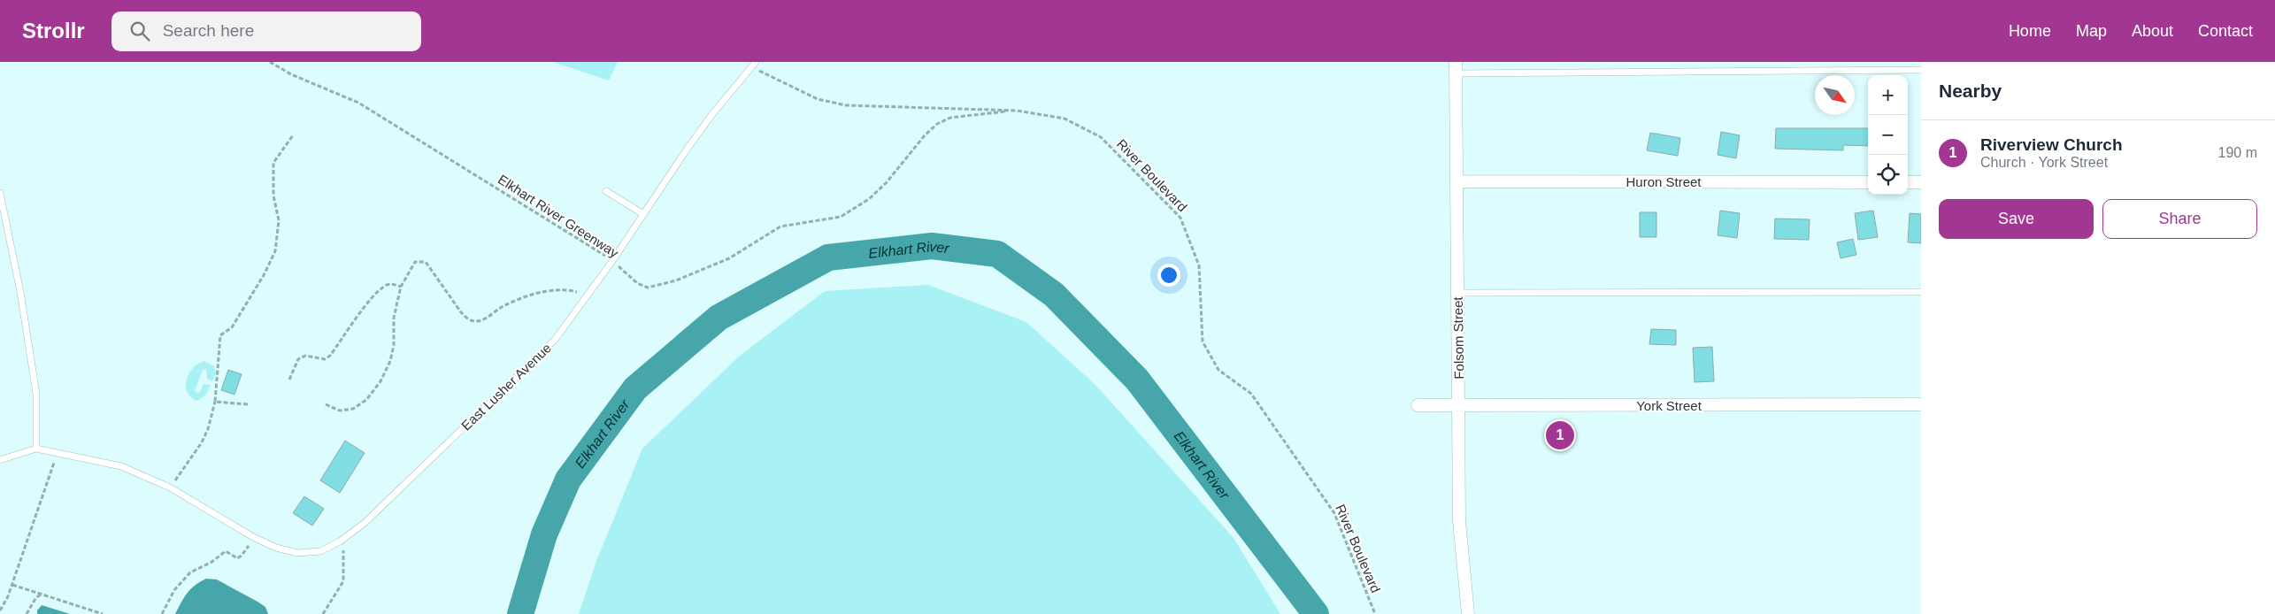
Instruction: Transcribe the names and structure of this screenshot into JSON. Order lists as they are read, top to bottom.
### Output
{
  "streets": {
    "street": ["Huron Street", "Folsom Street", "York Street"],
    "lane": ["East Lusher Avenue"],
    "path": ["River Boulevard", "Elkhart River Greenway"]
  },
  "crossings": [
    ["River Boulevard", "Elkhart River Greenway"],
    ["River Boulevard", "East Lusher Avenue"],
    ["Huron Street", "Folsom Street"],
    ["Elkhart River Greenway", "East Lusher Avenue"],
    ["Folsom Street", "York Street"]
  ],
  "water": ["Elkhart River"],
  "north": "bottom right",
  "page": {
    "header": "Strollr",
    "search": "Search here",
    "nav": [
      "Home",
      "Map",
      "About",
      "Contact"
    ],
    "heading": "Nearby",
    "map_buttons": ["+", "−"],
    "list": [
      {
        "mark": "1",
        "name": "Riverview Church",
        "note": "Church · York Street",
        "value": "190 m"
      }
    ],
    "buttons": ["Save", "Share"],
    "pins": "1"
  }
}
